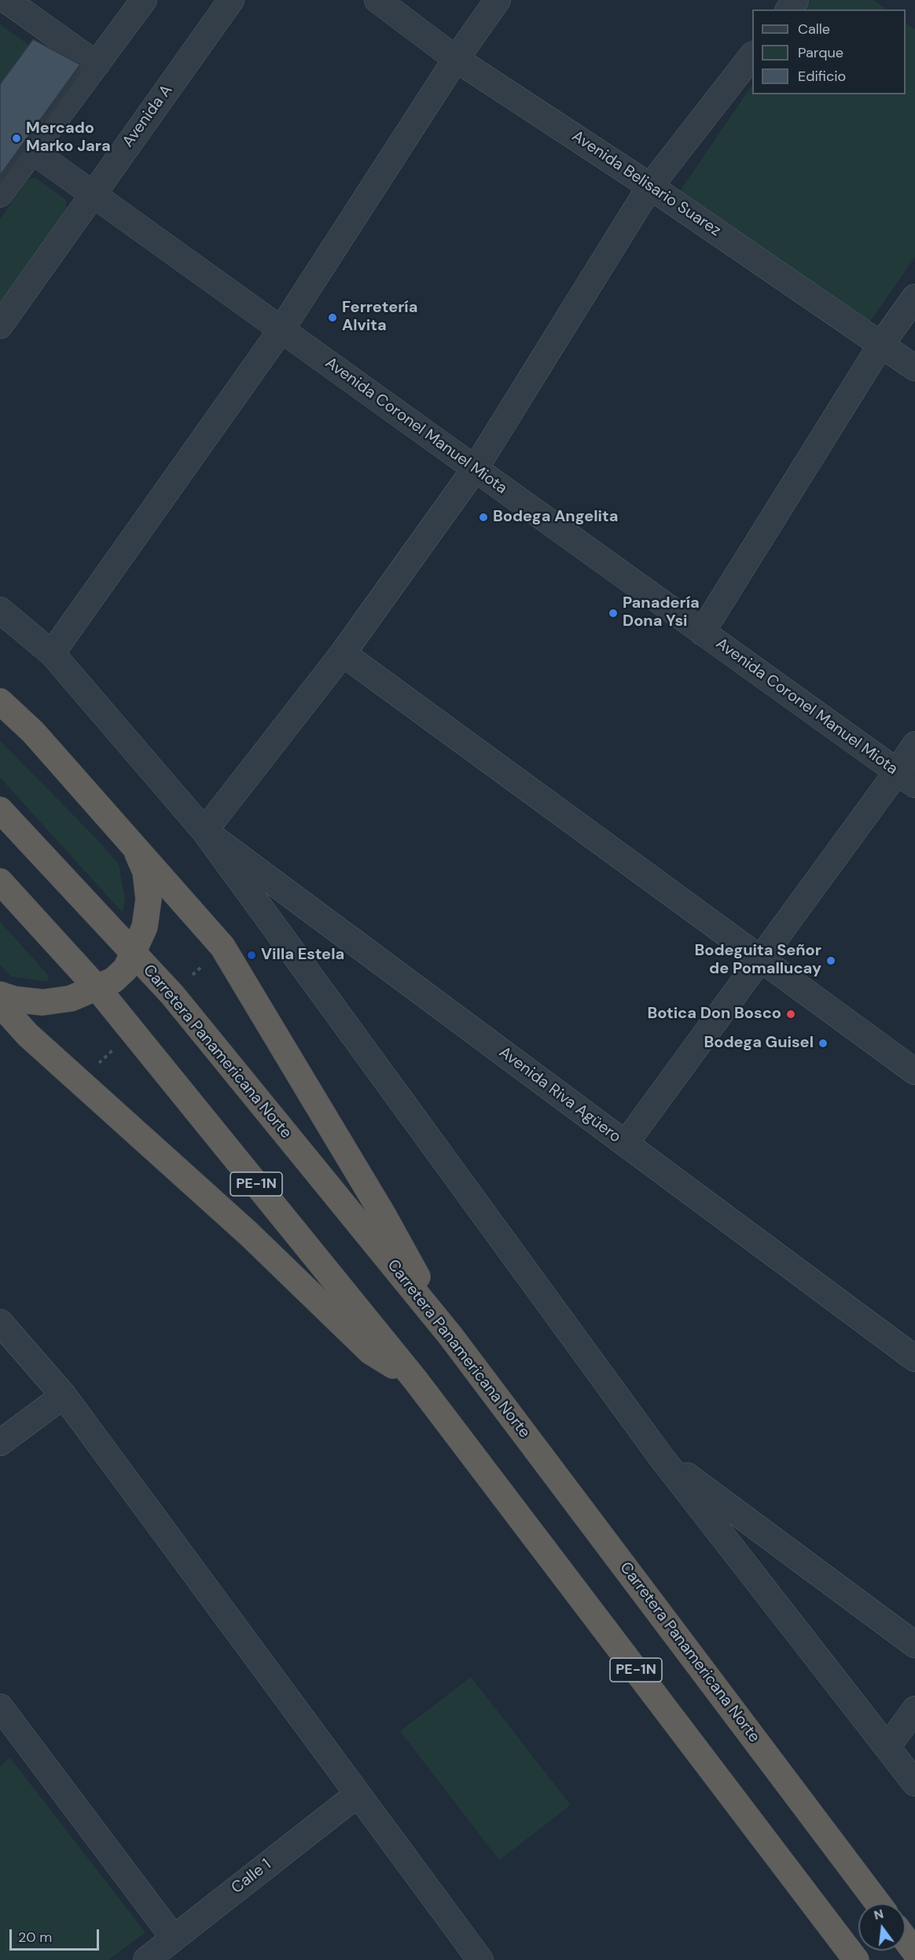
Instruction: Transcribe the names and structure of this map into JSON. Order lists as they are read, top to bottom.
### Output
{
  "streets": {
    "highway": ["Carretera Panamericana Norte", "PE-1N"],
    "street": [
      "Avenida A",
      "Avenida Belisario Suarez",
      "Avenida Coronel Manuel Miota",
      "Avenida Riva Agüero",
      "Calle 1"
    ]
  },
  "crossings": [
    ["Avenida A", "Avenida Coronel Manuel Miota"]
  ],
  "places": [
    "Mercado Marko Jara",
    "Ferretería Alvita",
    "Bodega Angelita",
    "Panadería Dona Ysi",
    "Villa Estela",
    "Bodeguita Señor de Pomallucay",
    "Botica Don Bosco",
    "Bodega Guisel"
  ],
  "legend": ["Calle", "Parque", "Edificio"],
  "scale_bar": "20 m",
  "north": "top"
}
